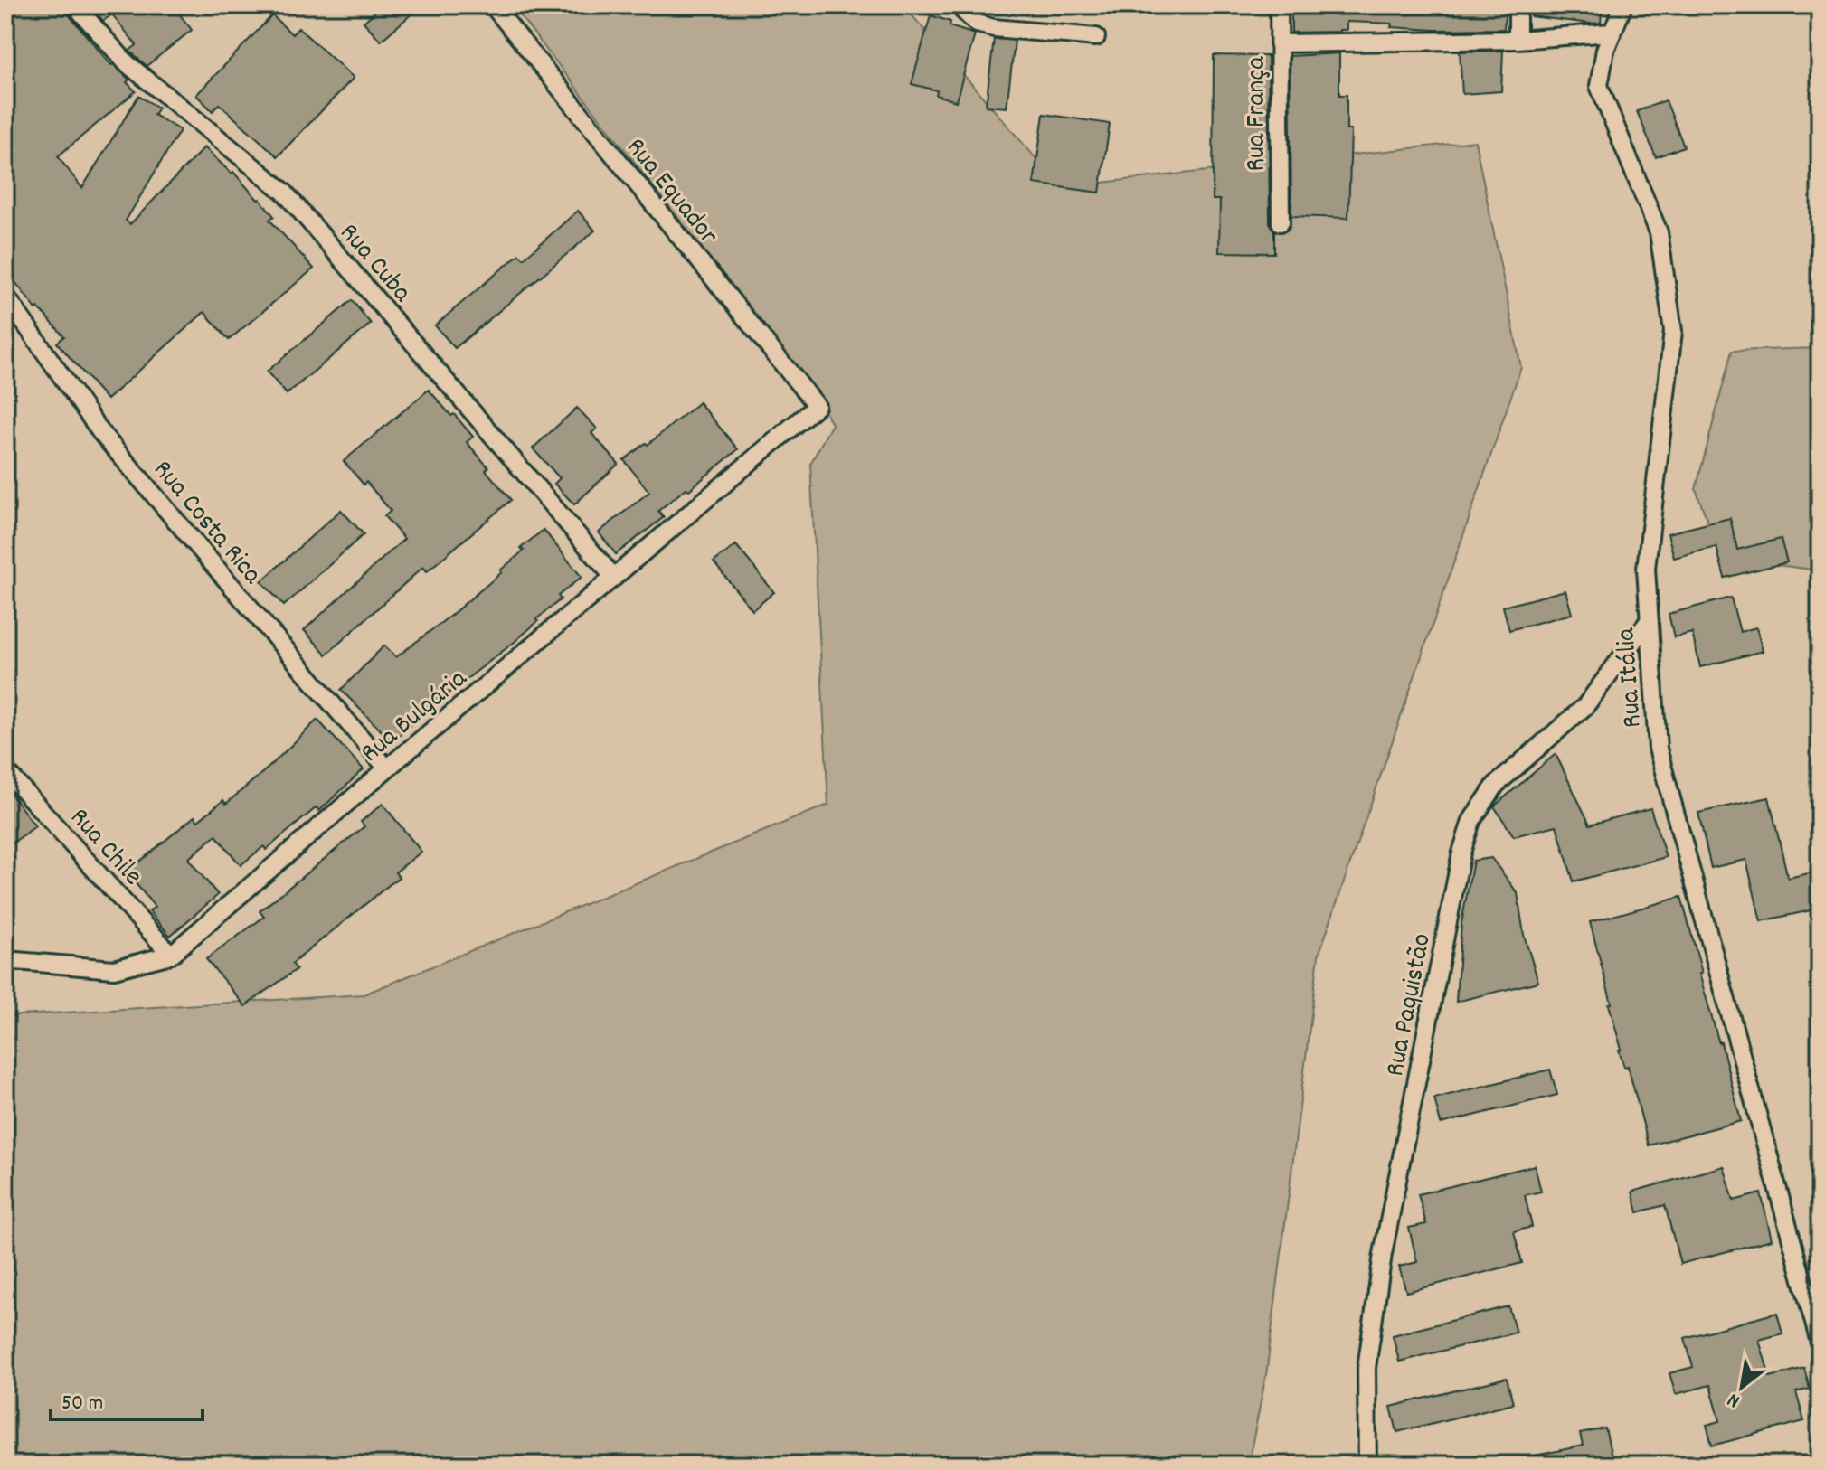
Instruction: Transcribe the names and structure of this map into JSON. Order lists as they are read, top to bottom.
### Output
{
  "streets": {
    "street": [
      "Rua França",
      "Rua Equador",
      "Rua Cuba",
      "Rua Costa Rica",
      "Rua Itália",
      "Rua Bulgária",
      "Rua Chile",
      "Rua Paquistão"
    ]
  },
  "crossings": [
    ["Rua Equador", "Rua Bulgária"],
    ["Rua Cuba", "Rua Bulgária"],
    ["Rua Costa Rica", "Rua Bulgária"],
    ["Rua Itália", "Rua Paquistão"],
    ["Rua Bulgária", "Rua Chile"]
  ],
  "scale_bar": "50 m",
  "north": "bottom left"
}
